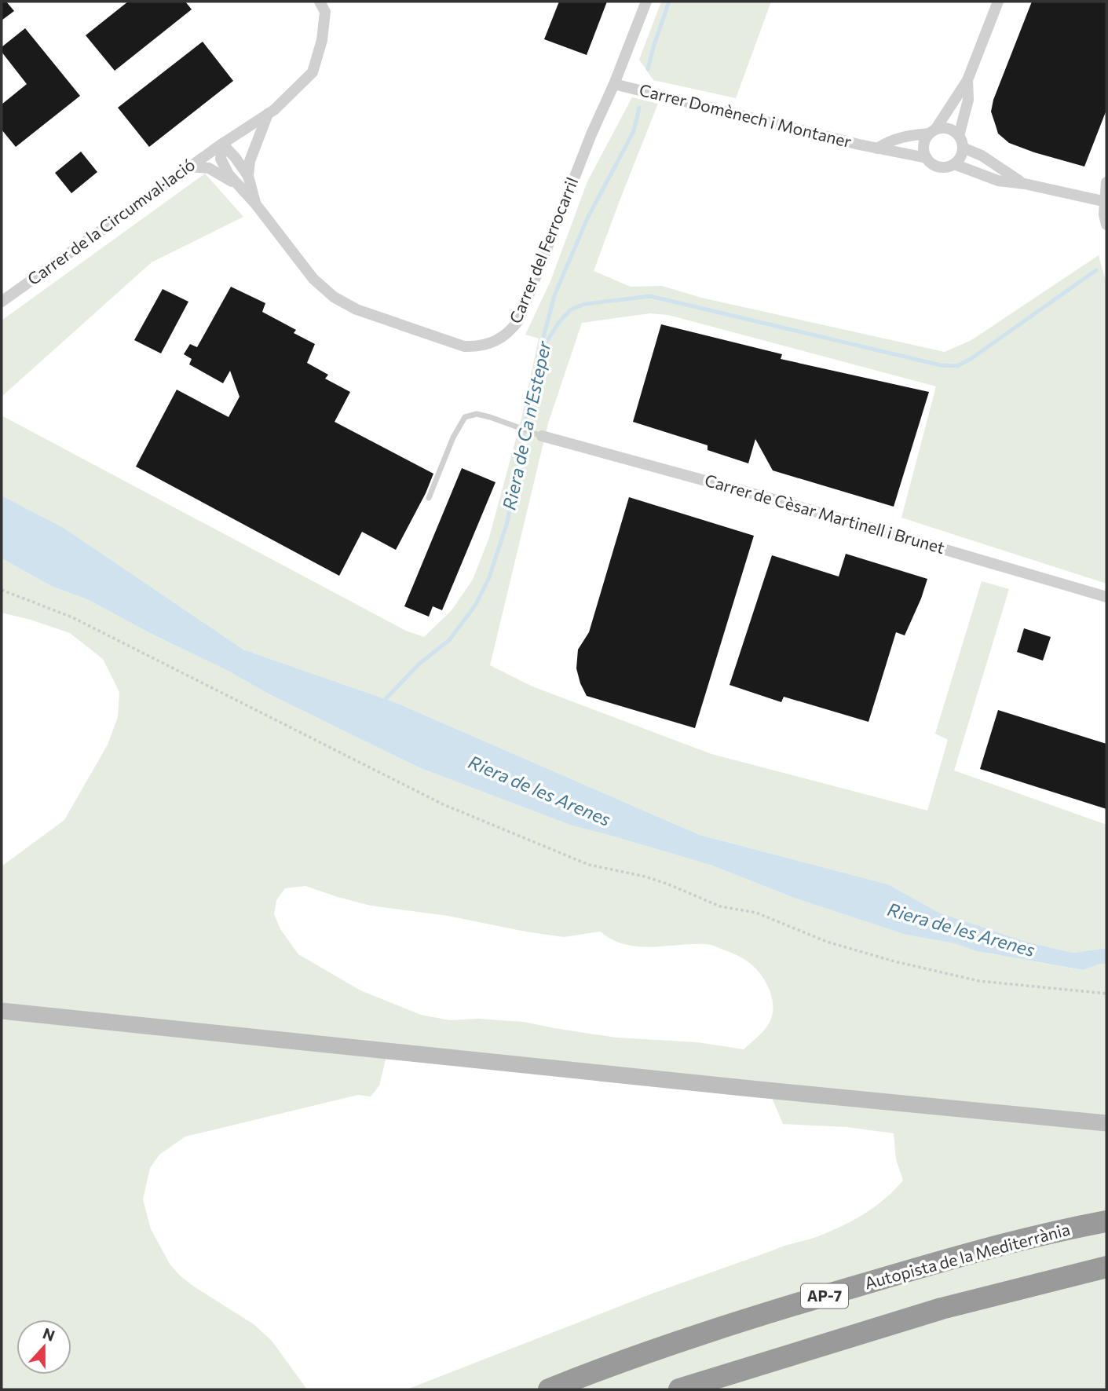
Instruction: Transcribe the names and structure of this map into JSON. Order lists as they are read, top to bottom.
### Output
{
  "streets": {
    "highway": ["Autopista de la Mediterrània", "AP-7"],
    "street": [
      "Carrer Domènech i Montaner",
      "Carrer de la Circumval·lació",
      "Carrer del Ferrocarril",
      "Carrer de Cèsar Martinell i Brunet"
    ]
  },
  "crossings": [
    ["Carrer Domènech i Montaner", "Carrer del Ferrocarril"],
    ["Carrer de la Circumval·lació", "Carrer del Ferrocarril"]
  ],
  "water": ["Riera de Ca n'Esteper", "Riera de les Arenes"],
  "north": "top"
}
